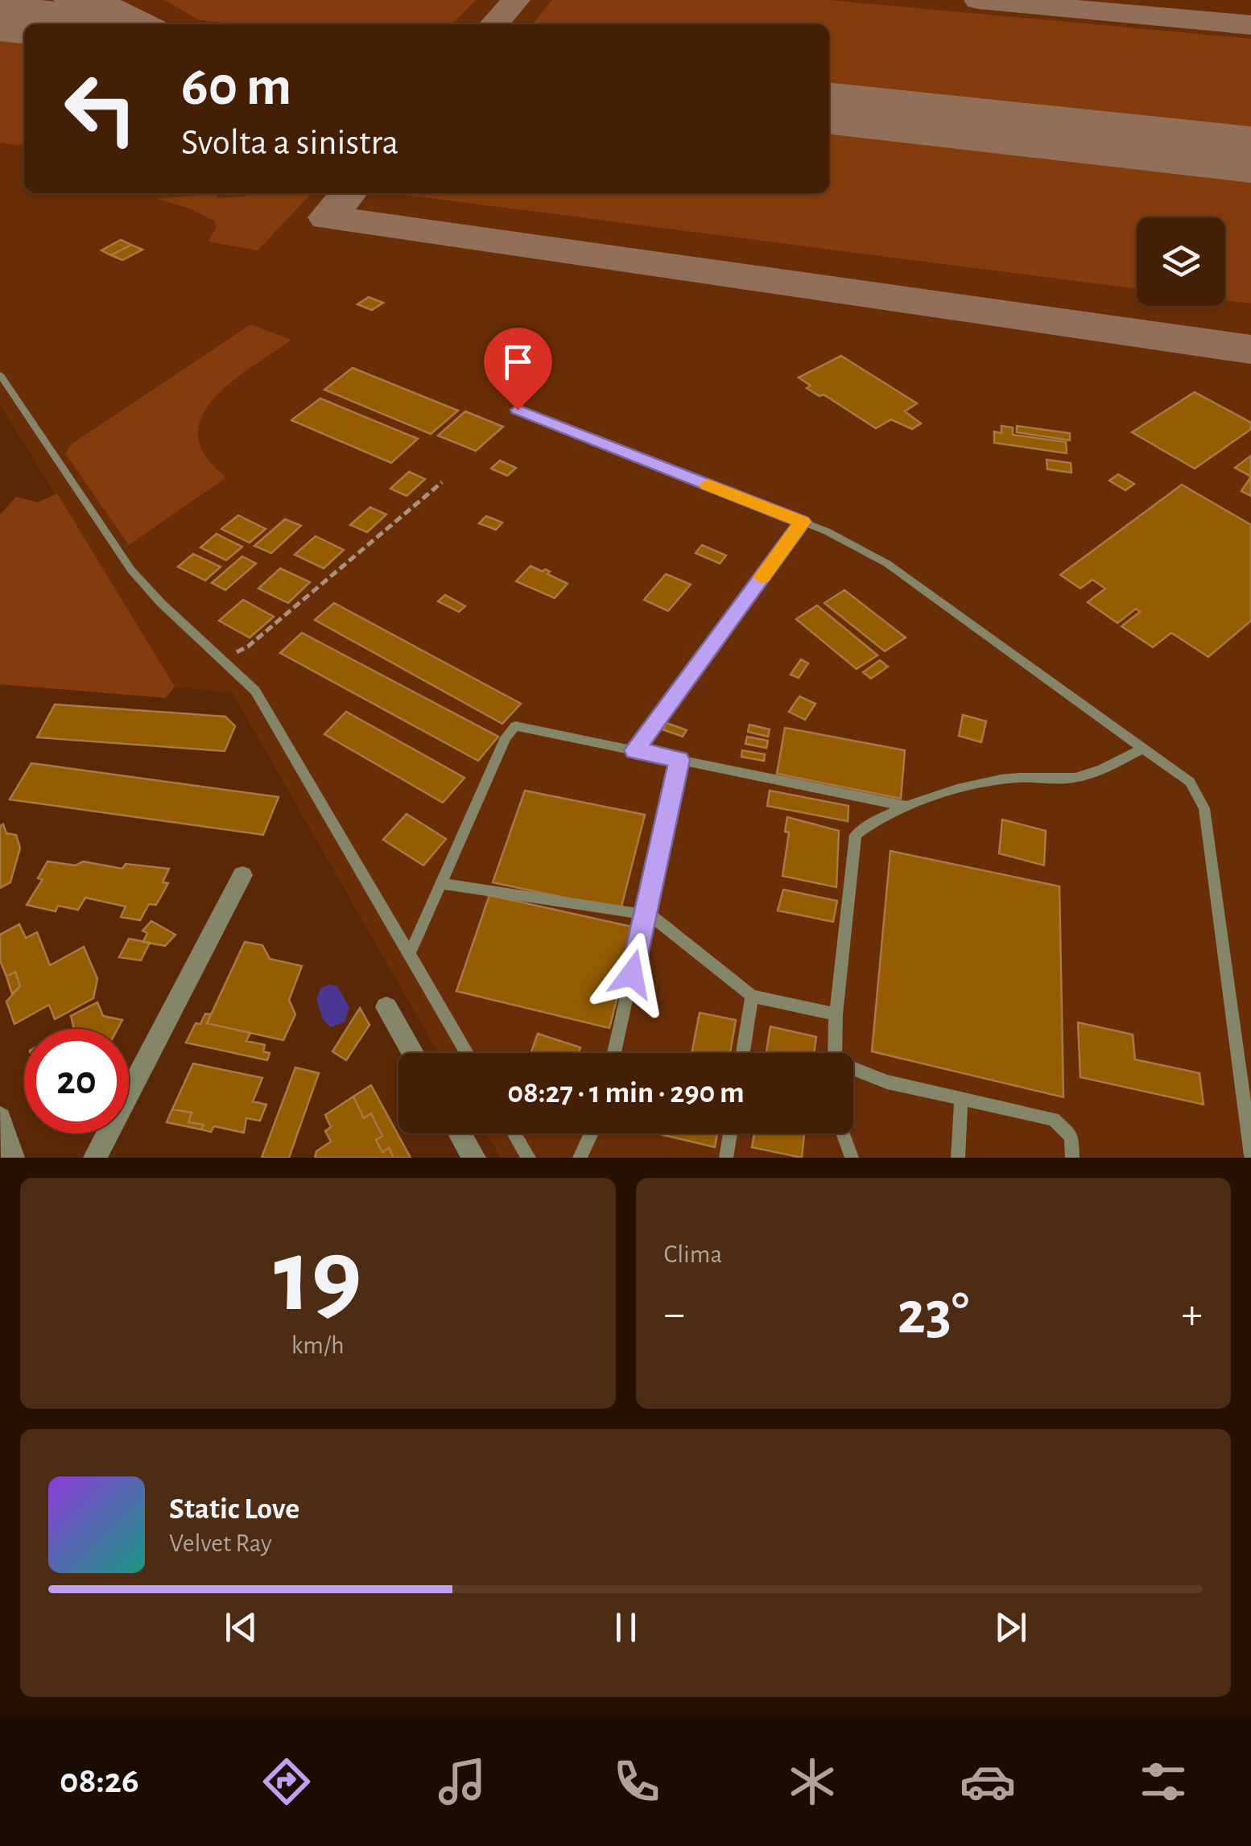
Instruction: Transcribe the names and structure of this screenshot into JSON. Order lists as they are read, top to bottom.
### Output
{
  "page": {
    "turn": ["60 m", "Svolta a sinistra"],
    "limit": "20",
    "trip": "08:27 · 1 min · 290 m",
    "tile": [
      ["19", "km/h"],
      "Clima"
    ],
    "heat": ["−", "23°", "+"],
    "song": ["Static Love", "Velvet Ray"],
    "tabs": "08:26"
  }
}
